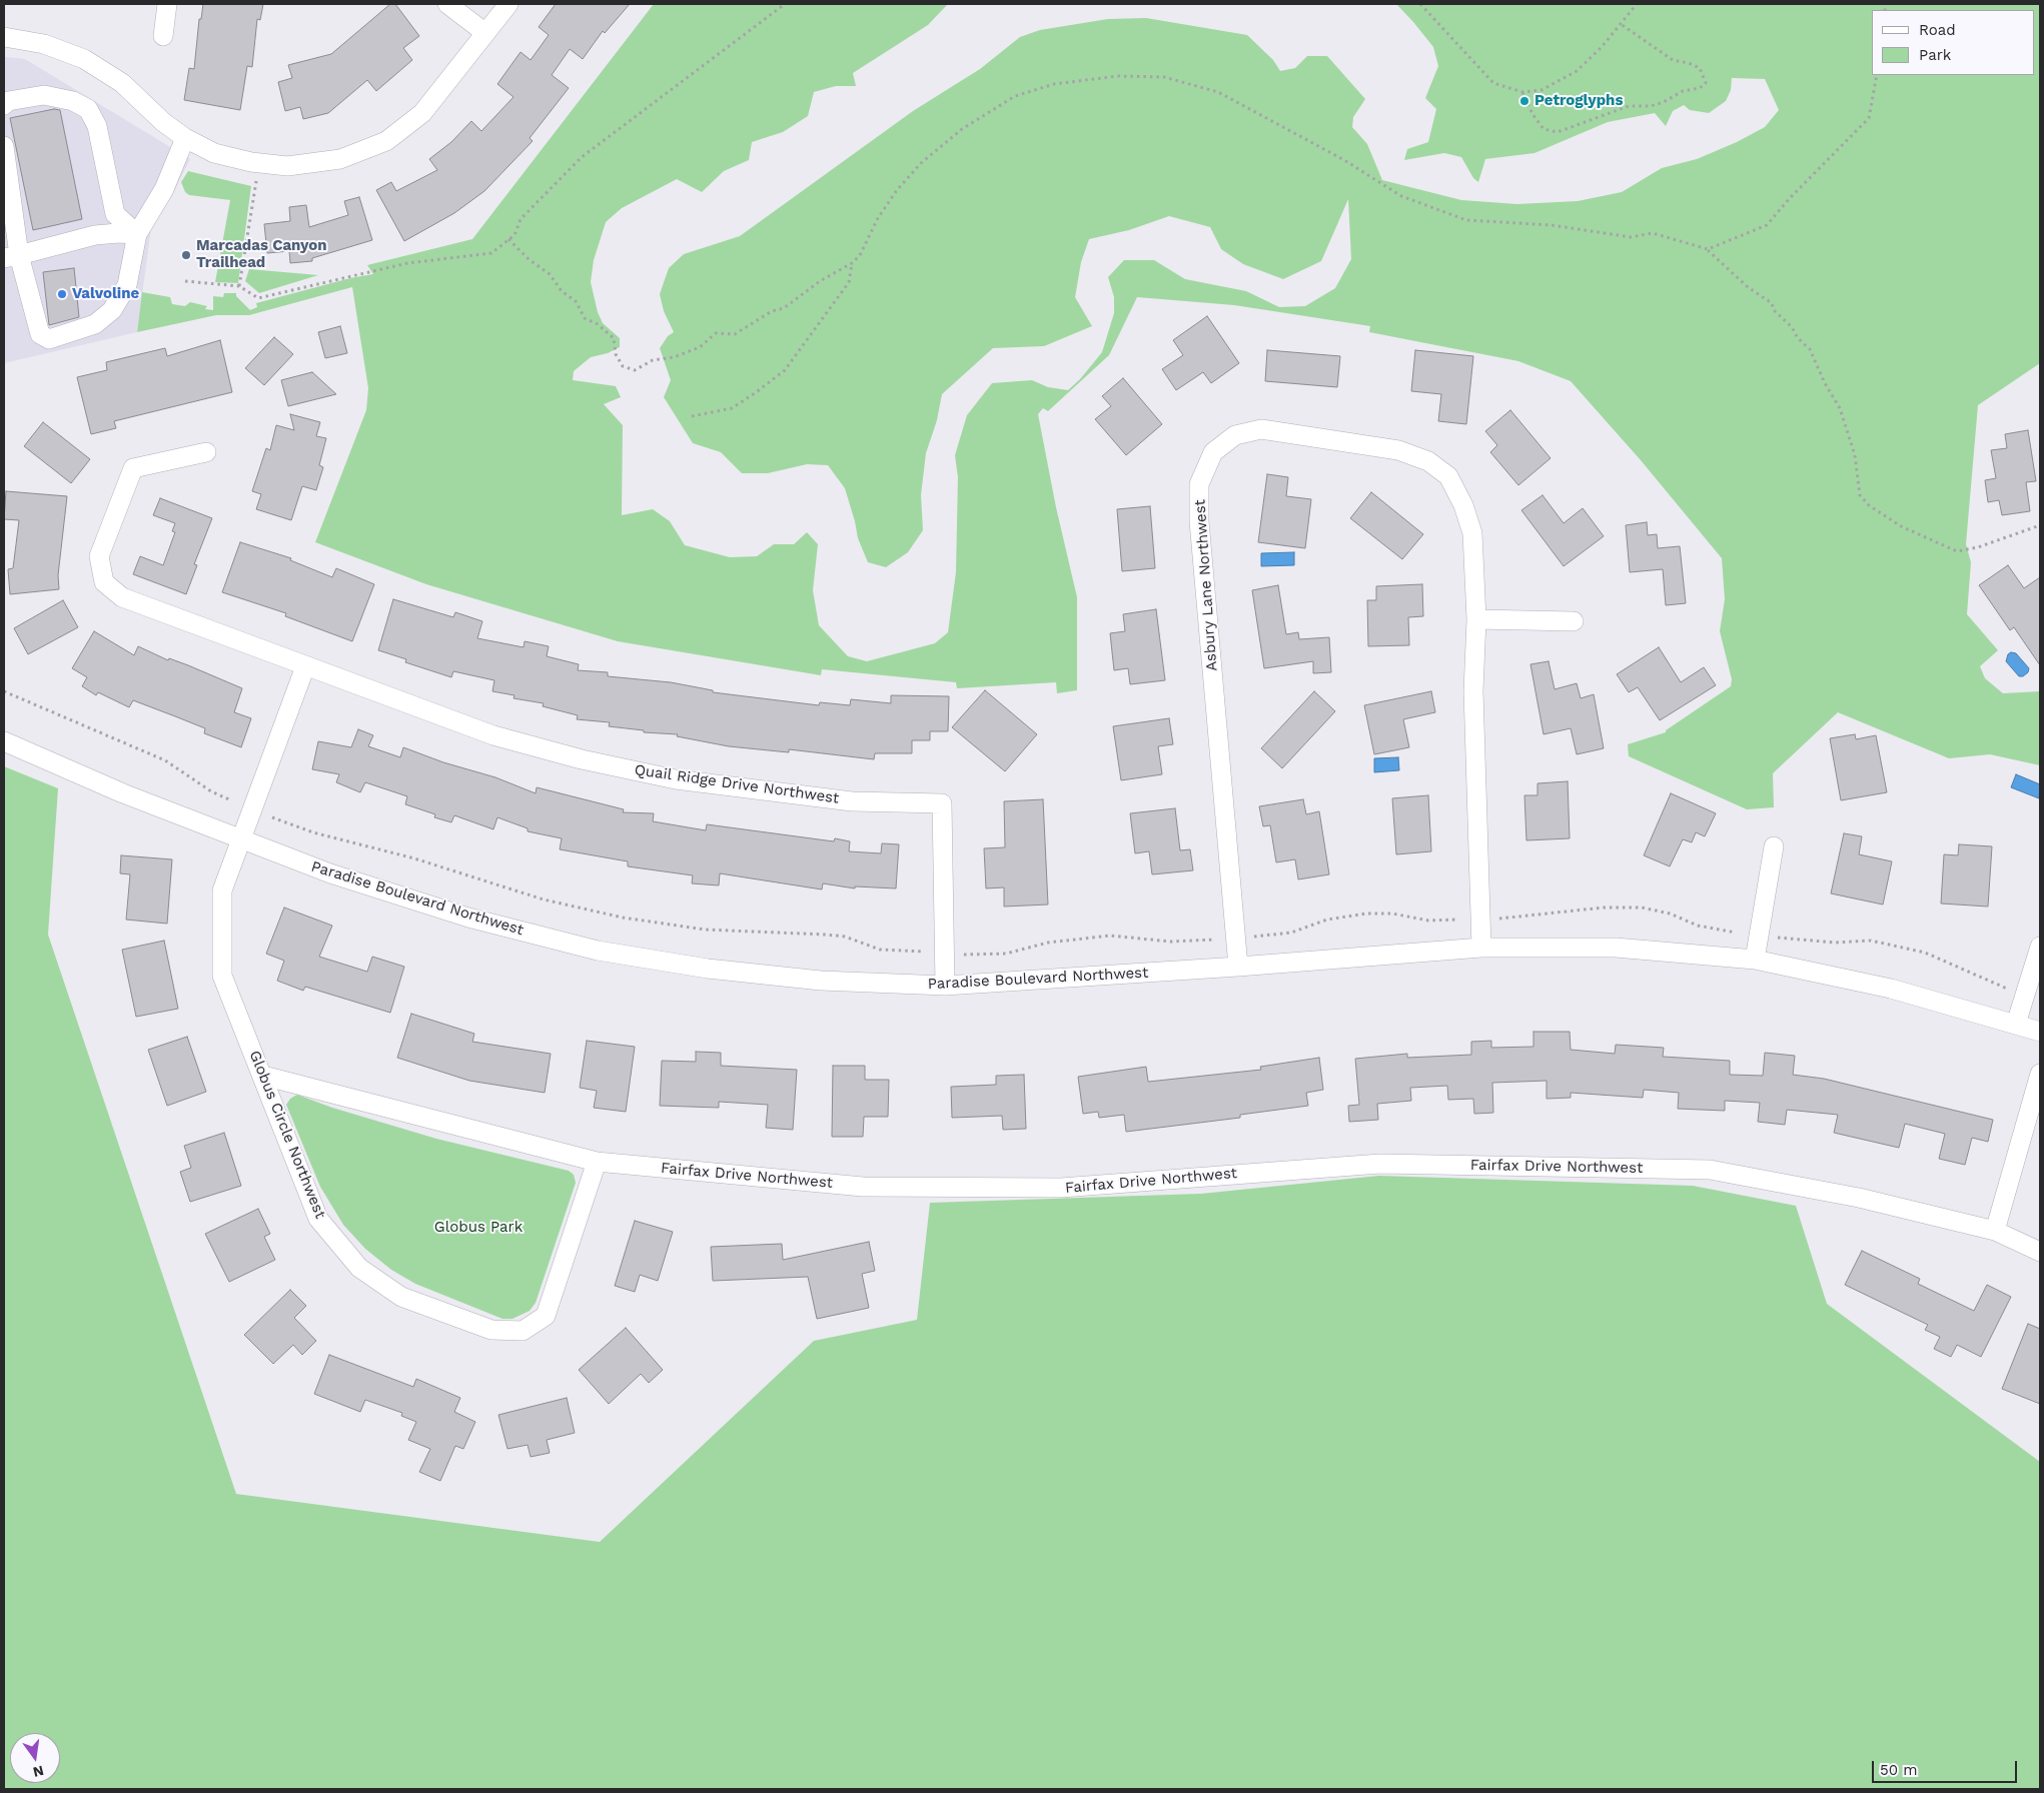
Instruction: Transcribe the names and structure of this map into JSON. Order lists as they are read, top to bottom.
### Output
{
  "streets": {
    "street": [
      "Asbury Lane Northwest",
      "Quail Ridge Drive Northwest",
      "Paradise Boulevard Northwest",
      "Globus Circle Northwest",
      "Fairfax Drive Northwest"
    ]
  },
  "crossings": [
    ["Asbury Lane Northwest", "Paradise Boulevard Northwest"],
    ["Quail Ridge Drive Northwest", "Paradise Boulevard Northwest"],
    ["Paradise Boulevard Northwest", "Globus Circle Northwest"],
    ["Globus Circle Northwest", "Fairfax Drive Northwest"]
  ],
  "parks": ["Globus Park"],
  "places": ["Petroglyphs", "Marcadas Canyon Trailhead", "Valvoline"],
  "legend": ["Road", "Park"],
  "scale_bar": "50 m",
  "north": "bottom"
}
